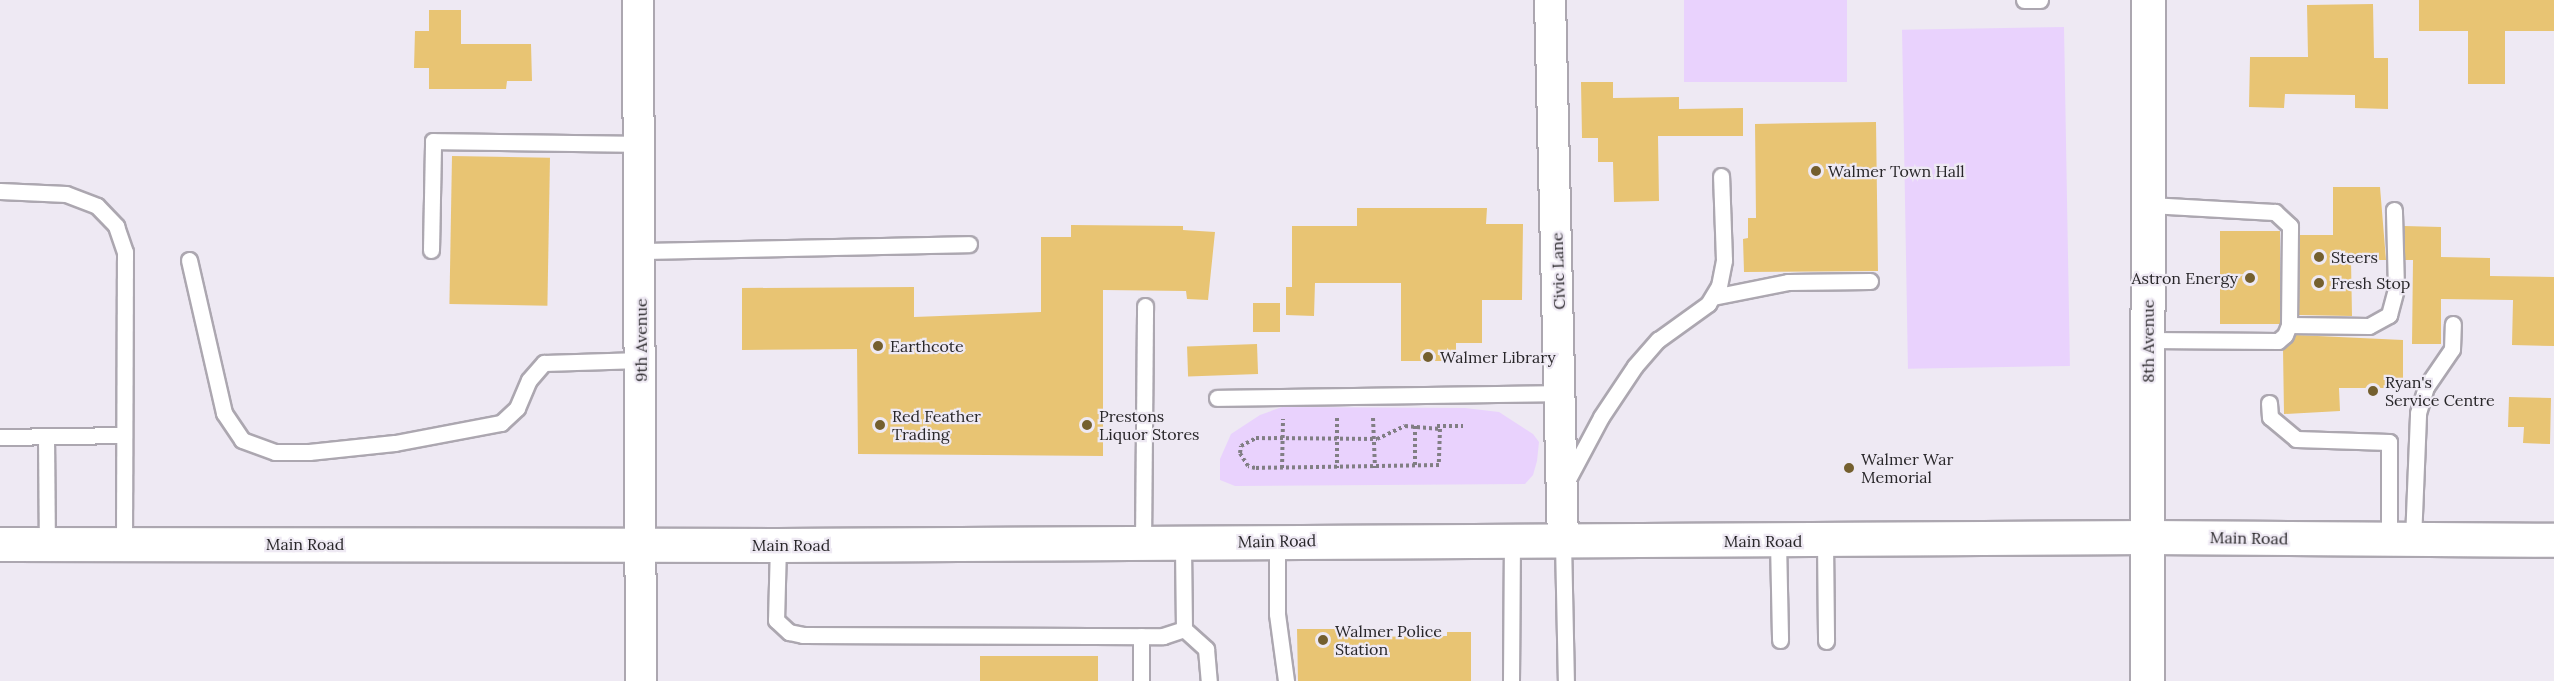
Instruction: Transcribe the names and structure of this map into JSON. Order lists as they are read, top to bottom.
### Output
{
  "streets": {
    "main road": ["8th Avenue", "Main Road"],
    "street": ["Civic Lane", "9th Avenue"]
  },
  "crossings": [
    ["Civic Lane", "Main Road"],
    ["9th Avenue", "Main Road"],
    ["8th Avenue", "Main Road"]
  ],
  "places": [
    "Walmer Town Hall",
    "Steers",
    "Astron Energy",
    "Fresh Stop",
    "Earthcote",
    "Walmer Library",
    "Ryan's Service Centre",
    "Red Feather Trading",
    "Prestons Liquor Stores",
    "Walmer War Memorial",
    "Walmer Police Station"
  ]
}
